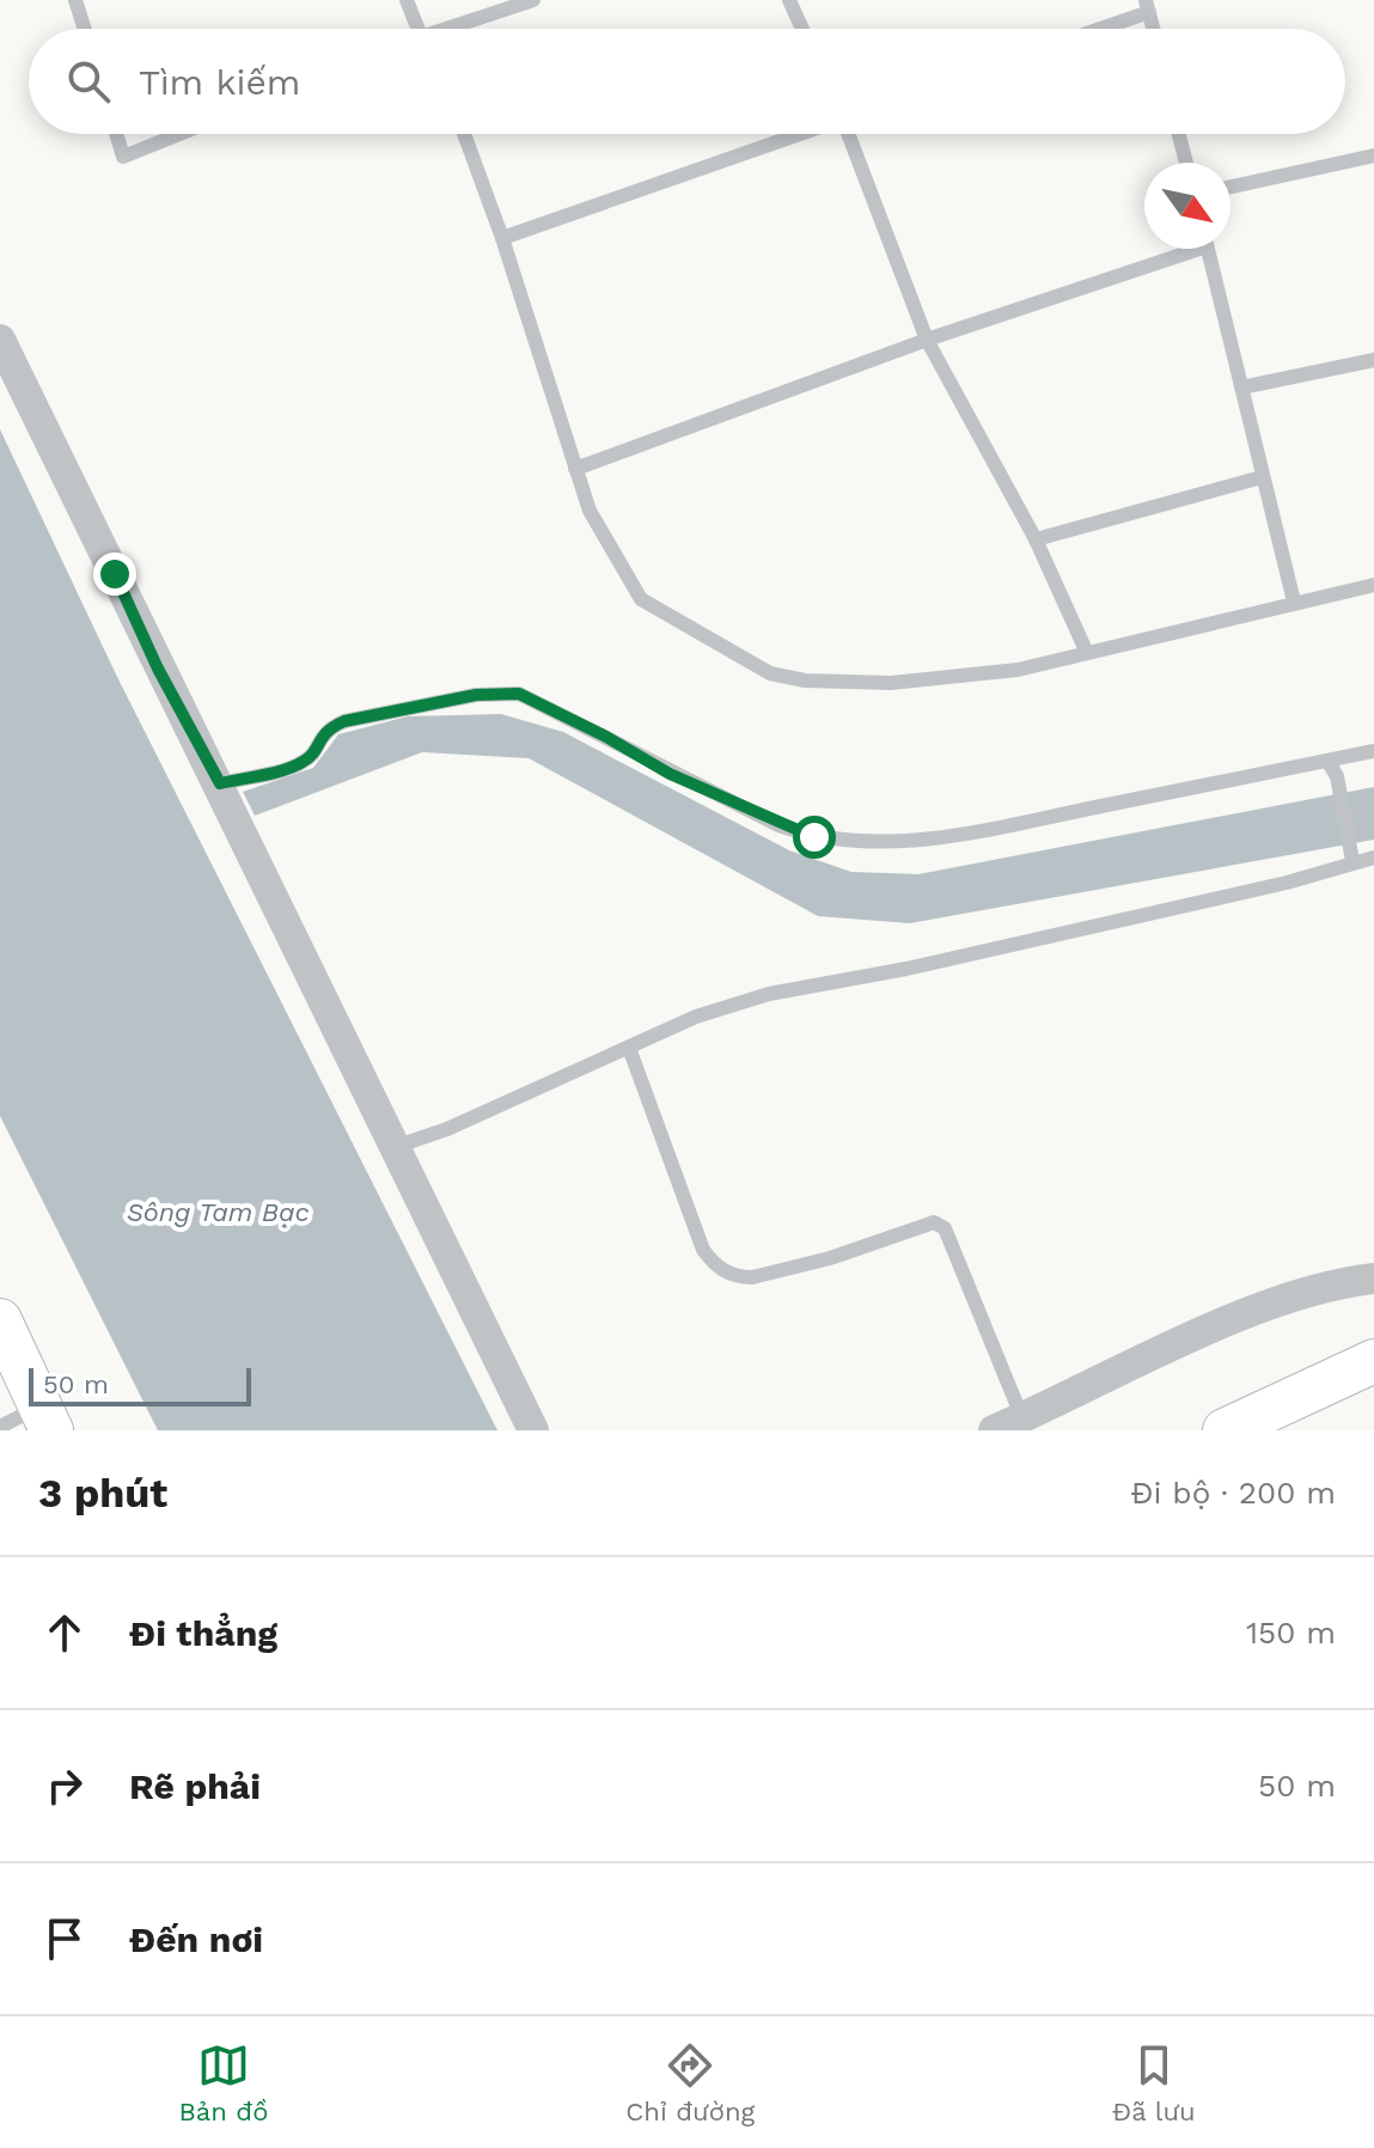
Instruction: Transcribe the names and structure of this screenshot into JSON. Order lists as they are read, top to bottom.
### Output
{
  "water": ["Sông Tam Bạc"],
  "scale_bar": "50 m",
  "north": "bottom right",
  "page": {
    "search": "Tìm kiếm",
    "scale": "50 m",
    "heading": ["3 phút", "Đi bộ · 200 m"],
    "list": [
      ["Đi thẳng", "150 m"],
      ["Rẽ phải", "50 m"],
      "Đến nơi"
    ],
    "nav": ["Bản đồ", "Chỉ đường", "Đã lưu"]
  }
}
